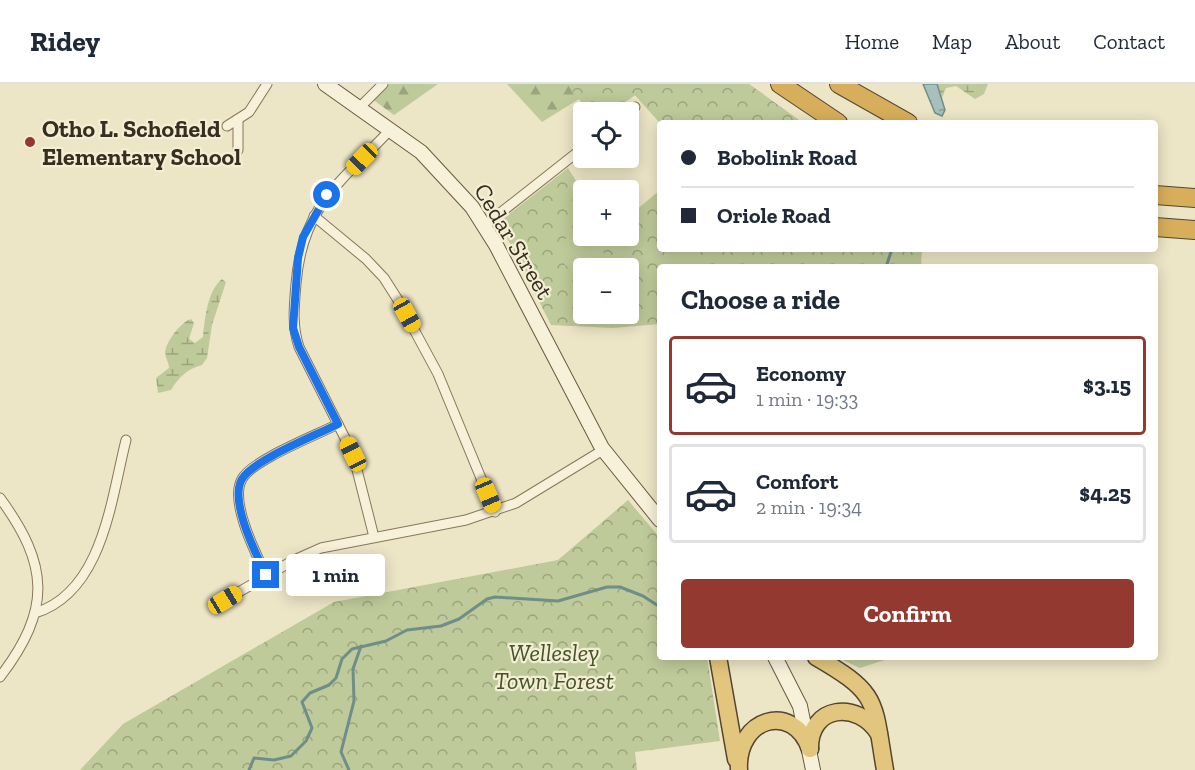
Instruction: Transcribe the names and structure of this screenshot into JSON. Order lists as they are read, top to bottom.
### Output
{
  "streets": {
    "main road": ["Cedar Street"]
  },
  "parks": ["Wellesley Town Forest"],
  "places": ["Otho L. Schofield Elementary School"],
  "page": {
    "header": "Ridey",
    "nav": [
      "Home",
      "Map",
      "About",
      "Contact"
    ],
    "map_buttons": ["+", "−"],
    "banner": ["Bobolink Road", "Oriole Road"],
    "heading": "Choose a ride",
    "list": [
      {
        "name": "Economy",
        "note": "1 min · 19:33",
        "value": "$3.15"
      },
      {
        "name": "Comfort",
        "note": "2 min · 19:34",
        "value": "$4.25"
      }
    ],
    "bubble": "1 min",
    "buttons": "Confirm"
  }
}
